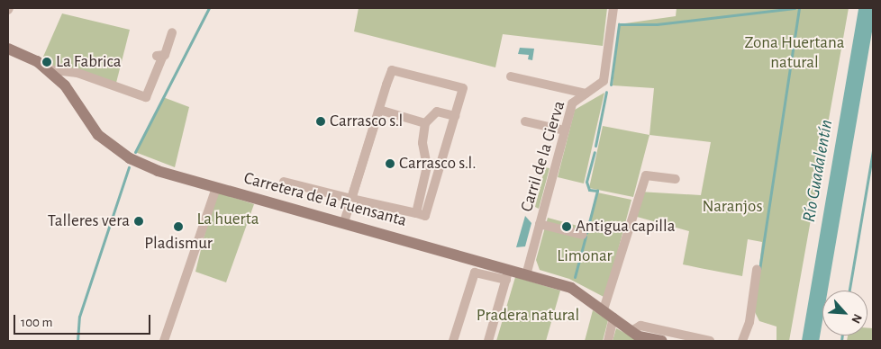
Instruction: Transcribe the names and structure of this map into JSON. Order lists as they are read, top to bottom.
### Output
{
  "streets": {
    "main road": ["Carretera de la Fuensanta"],
    "street": ["Carril de la Cierva"]
  },
  "crossings": [
    ["Carril de la Cierva", "Carretera de la Fuensanta"]
  ],
  "water": ["Río Guadalentín"],
  "parks": [
    "Zona Huertana natural",
    "Naranjos",
    "La huerta",
    "Limonar",
    "Pradera natural"
  ],
  "places": [
    "La Fabrica",
    "Carrasco s.l",
    "Carrasco s.l.",
    "Talleres vera",
    "Pladismur",
    "Antigua capilla"
  ],
  "scale_bar": "100 m",
  "north": "bottom right"
}
